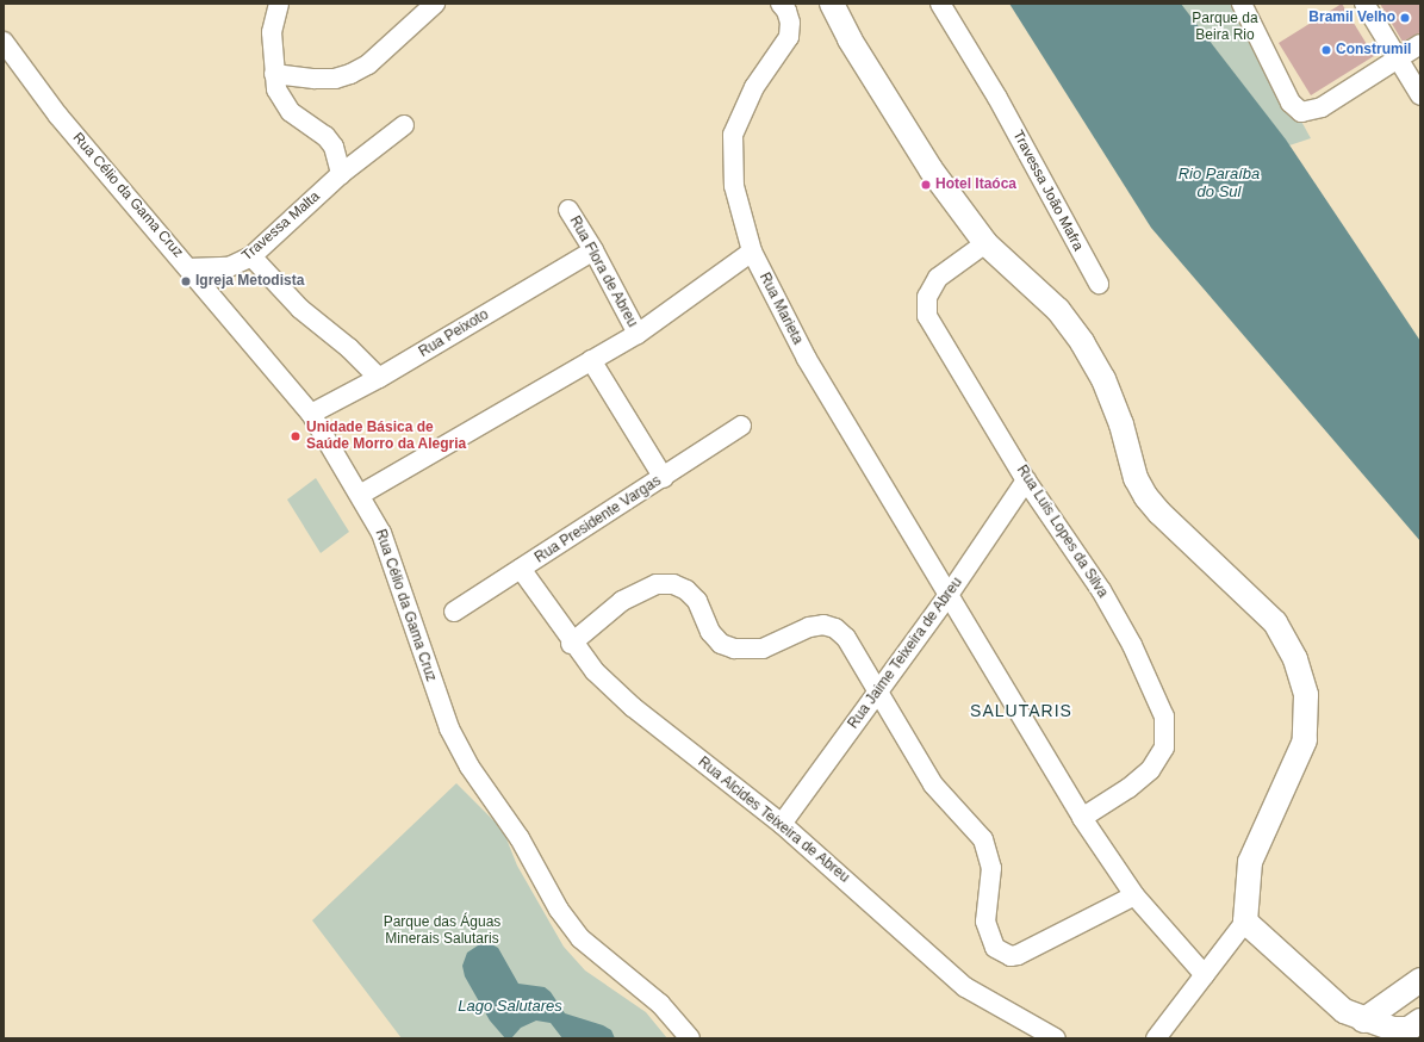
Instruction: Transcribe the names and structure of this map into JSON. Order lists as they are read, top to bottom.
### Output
{
  "streets": {
    "street": [
      "Travessa João Mafra",
      "Rua Célio da Gama Cruz",
      "Travessa Malta",
      "Rua Flora de Abreu",
      "Rua Marieta",
      "Rua Peixoto",
      "Rua Presidente Vargas",
      "Rua Luis Lopes da Silva",
      "Rua Jaime Teixeira de Abreu",
      "Rua Alcides Teixeira de Abreu"
    ]
  },
  "crossings": [
    ["Rua Célio da Gama Cruz", "Travessa Malta"],
    ["Rua Célio da Gama Cruz", "Rua Peixoto"],
    ["Rua Flora de Abreu", "Rua Peixoto"],
    ["Rua Marieta", "Rua Luis Lopes da Silva"],
    ["Rua Marieta", "Rua Jaime Teixeira de Abreu"],
    ["Rua Presidente Vargas", "Rua Alcides Teixeira de Abreu"],
    ["Rua Luis Lopes da Silva", "Rua Jaime Teixeira de Abreu"],
    ["Rua Jaime Teixeira de Abreu", "Rua Alcides Teixeira de Abreu"]
  ],
  "districts": ["SALUTARIS"],
  "water": ["Rio Paraíba do Sul", "Lago Salutares"],
  "parks": ["Parque da Beira Rio", "Parque das Águas Minerais Salutaris"],
  "places": [
    "Bramil Velho",
    "Construmil",
    "Hotel Itaóca",
    "Igreja Metodista",
    "Unidade Básica de Saúde Morro da Alegria"
  ]
}
